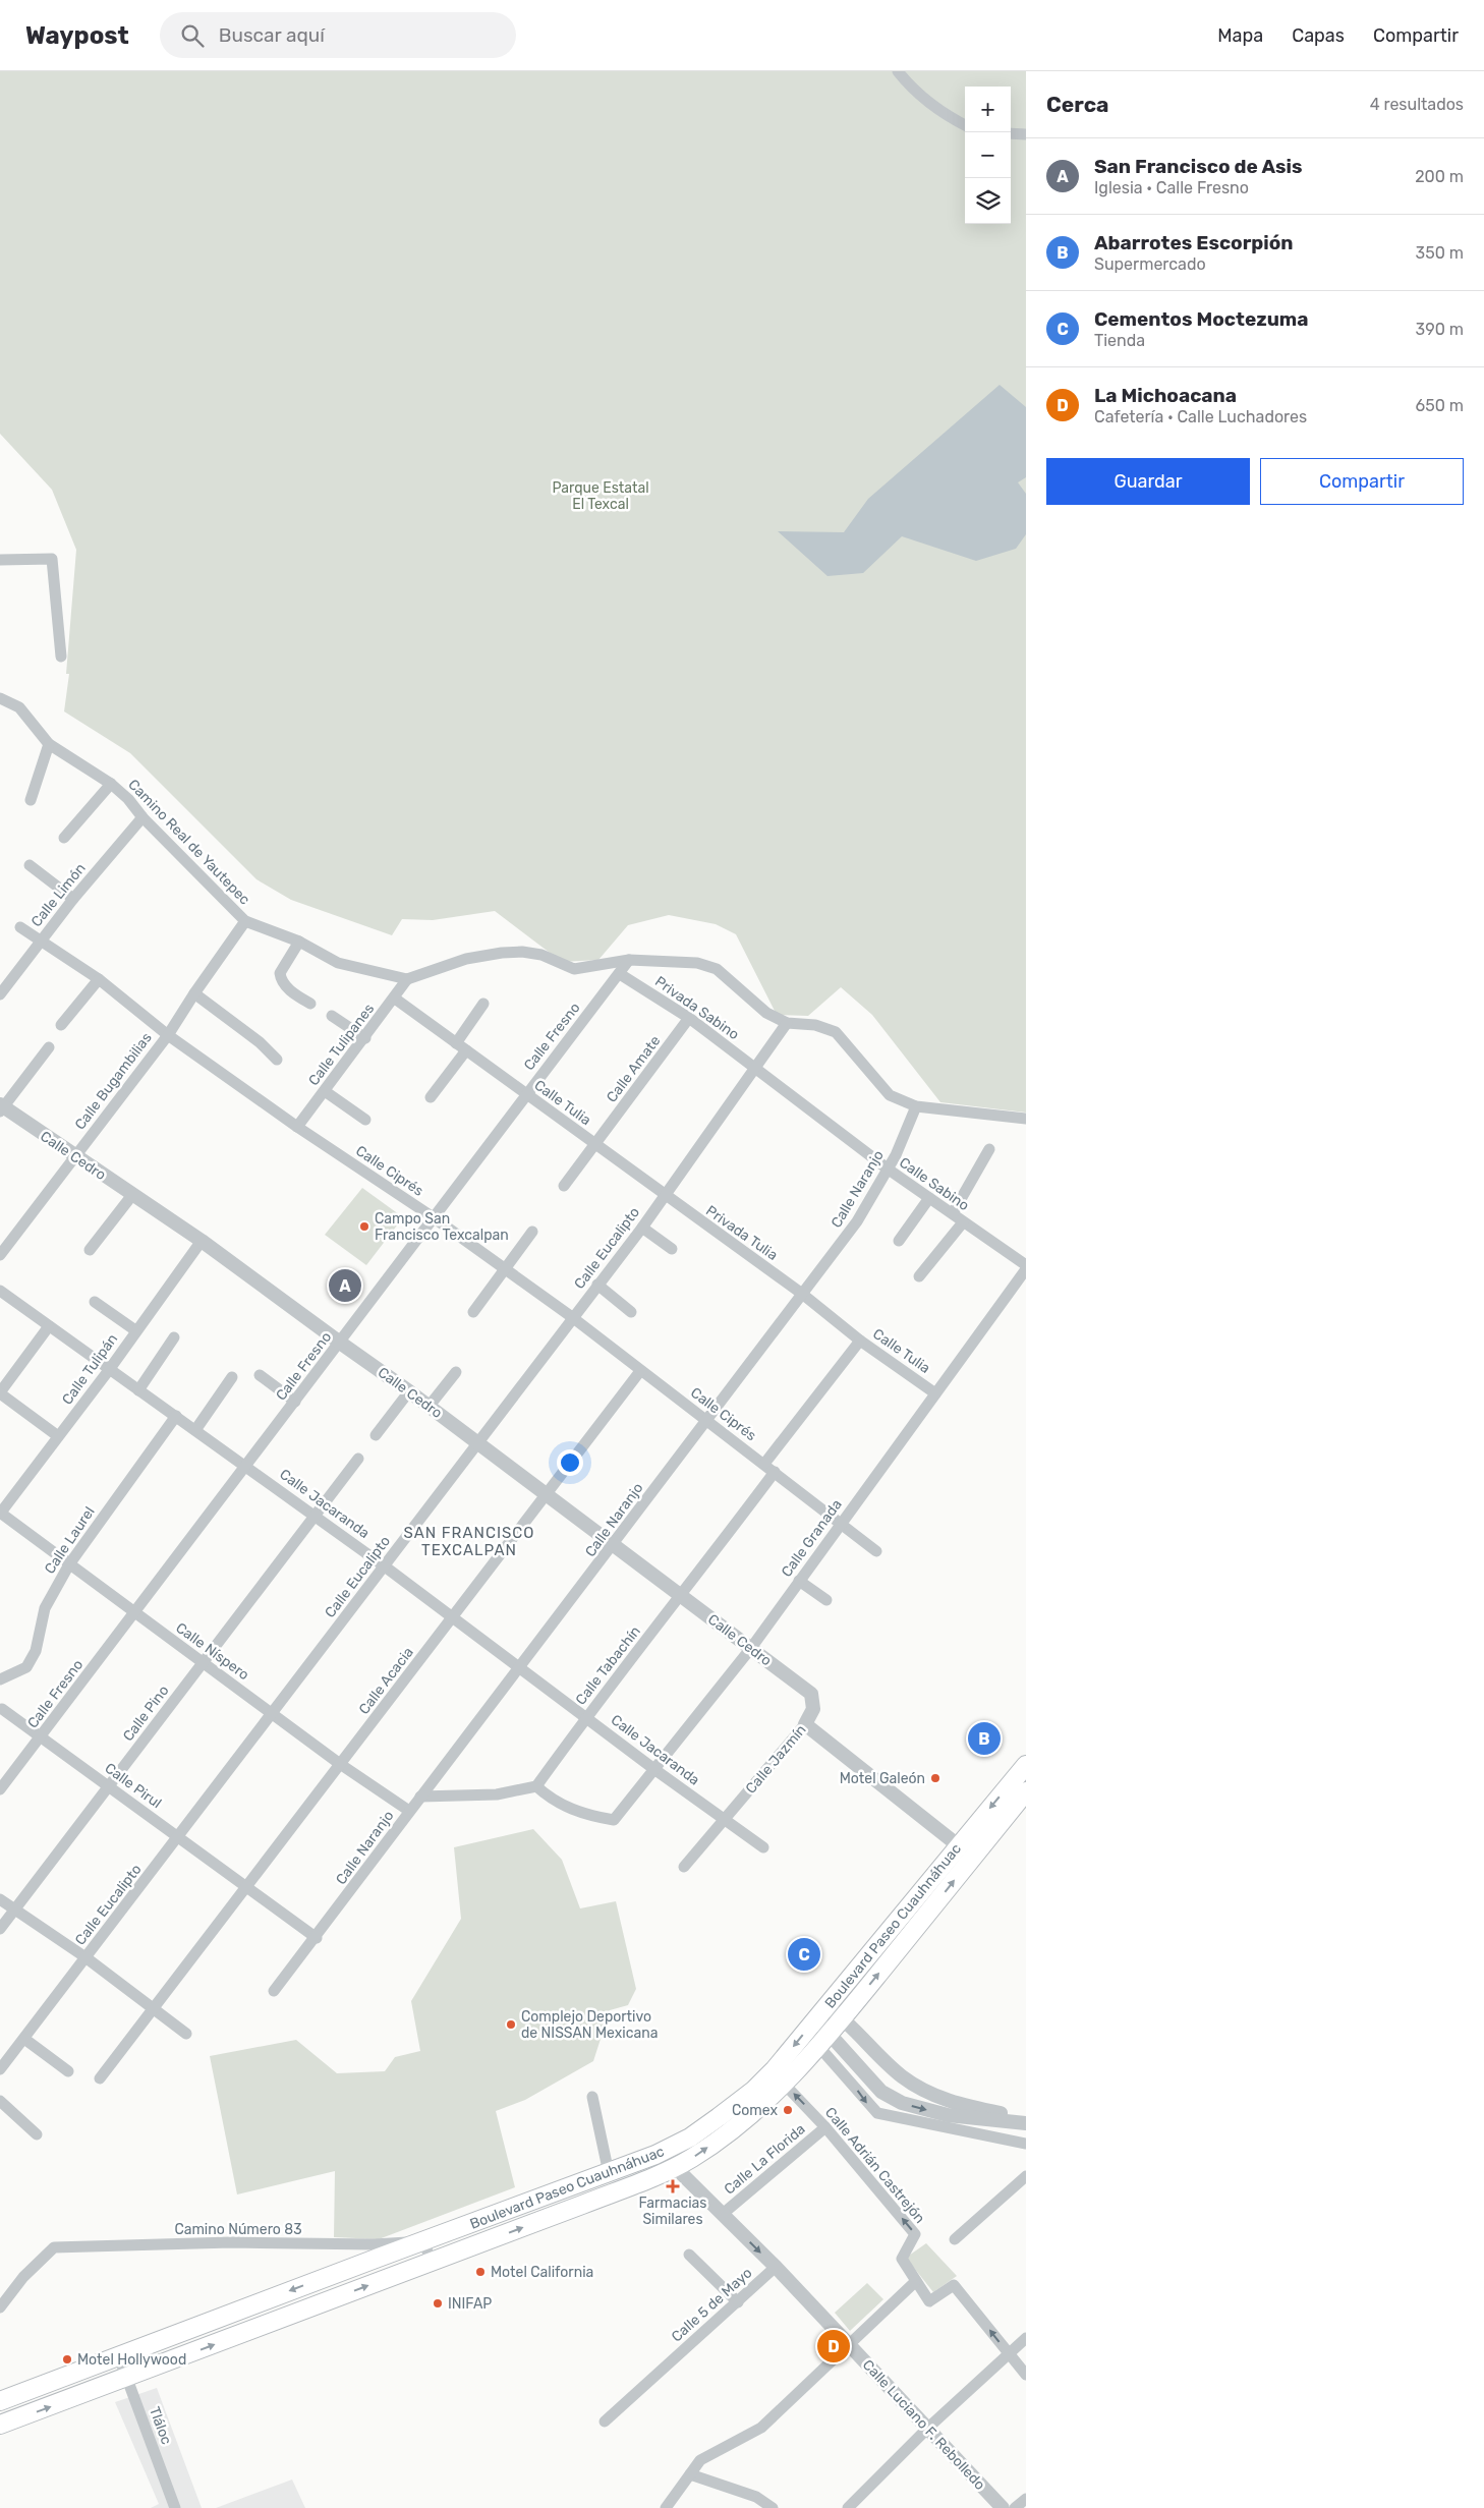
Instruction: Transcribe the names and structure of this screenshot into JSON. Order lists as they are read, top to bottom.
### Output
{
  "streets": {
    "main road": ["Boulevard Paseo Cuauhnáhuac"],
    "street": [
      "Camino Real de Yautepec",
      "Calle Limón",
      "Privada Sabino",
      "Calle Fresno",
      "Calle Tulipanes",
      "Calle Amate",
      "Calle Bugambilias",
      "Calle Tulia",
      "Calle Cedro",
      "Calle Ciprés",
      "Calle Sabino",
      "Calle Naranjo",
      "Privada Tulia",
      "Calle Eucalipto",
      "Calle Tulipán",
      "Calle Jacaranda",
      "Calle Granada",
      "Calle Laurel",
      "Calle Níspero",
      "Calle Tabachín",
      "Calle Acacia",
      "Calle Pino",
      "Calle Jazmín",
      "Calle Pirul",
      "Calle La Florida",
      "Calle Adrián Castrejón",
      "Camino Número 83",
      "Calle 5 de Mayo",
      "Calle Luciano F. Rebolledo",
      "Tláloc"
    ]
  },
  "crossings": [
    ["Camino Real de Yautepec", "Calle Limón"],
    ["Camino Real de Yautepec", "Calle Tulipanes"],
    ["Camino Real de Yautepec", "Calle Bugambilias"],
    ["Calle Limón", "Calle Ciprés"],
    ["Privada Sabino", "Calle Fresno"],
    ["Privada Sabino", "Calle Amate"],
    ["Privada Sabino", "Calle Sabino"],
    ["Privada Sabino", "Calle Eucalipto"],
    ["Calle Fresno", "Calle Tulia"],
    ["Calle Fresno", "Calle Cedro"],
    ["Calle Fresno", "Calle Ciprés"],
    ["Calle Fresno", "Calle Jacaranda"],
    ["Calle Fresno", "Calle Níspero"],
    ["Calle Fresno", "Calle Pirul"],
    ["Calle Tulipanes", "Calle Tulia"],
    ["Calle Tulipanes", "Calle Ciprés"],
    ["Calle Amate", "Calle Tulia"],
    ["Calle Bugambilias", "Calle Cedro"],
    ["Calle Bugambilias", "Calle Ciprés"],
    ["Calle Tulia", "Calle Naranjo"],
    ["Calle Tulia", "Privada Tulia"],
    ["Calle Tulia", "Calle Eucalipto"],
    ["Calle Tulia", "Calle Granada"],
    ["Calle Cedro", "Calle Naranjo"],
    ["Calle Cedro", "Calle Eucalipto"],
    ["Calle Cedro", "Calle Tulipán"],
    ["Calle Cedro", "Calle Granada"],
    ["Calle Cedro", "Calle Tabachín"],
    ["Calle Cedro", "Calle Acacia"],
    ["Calle Cedro", "Calle Jazmín"],
    ["Calle Ciprés", "Calle Naranjo"],
    ["Calle Ciprés", "Calle Eucalipto"],
    ["Calle Ciprés", "Calle Granada"],
    ["Calle Ciprés", "Calle Tabachín"],
    ["Calle Ciprés", "Calle Acacia"],
    ["Calle Sabino", "Calle Naranjo"],
    ["Calle Sabino", "Calle Eucalipto"],
    ["Calle Naranjo", "Privada Tulia"],
    ["Calle Naranjo", "Calle Jacaranda"],
    ["Calle Naranjo", "Calle Níspero"],
    ["Calle Naranjo", "Calle Pirul"],
    ["Privada Tulia", "Calle Eucalipto"],
    ["Calle Eucalipto", "Calle Jacaranda"],
    ["Calle Eucalipto", "Calle Níspero"],
    ["Calle Eucalipto", "Calle Pirul"],
    ["Calle Tulipán", "Calle Jacaranda"],
    ["Calle Tulipán", "Calle Níspero"],
    ["Calle Jacaranda", "Calle Granada"],
    ["Calle Jacaranda", "Calle Laurel"],
    ["Calle Jacaranda", "Calle Tabachín"],
    ["Calle Jacaranda", "Calle Acacia"],
    ["Calle Jacaranda", "Calle Pino"],
    ["Calle Jacaranda", "Calle Jazmín"],
    ["Calle Granada", "Calle Tabachín"],
    ["Calle Laurel", "Calle Níspero"],
    ["Calle Níspero", "Calle Acacia"],
    ["Calle Níspero", "Calle Pino"],
    ["Calle Acacia", "Calle Pirul"],
    ["Calle Pino", "Calle Pirul"],
    ["Boulevard Paseo Cuauhnáhuac", "Calle Adrián Castrejón"],
    ["Boulevard Paseo Cuauhnáhuac", "Camino Número 83"],
    ["Boulevard Paseo Cuauhnáhuac", "Calle Luciano F. Rebolledo"],
    ["Boulevard Paseo Cuauhnáhuac", "Tláloc"],
    ["Calle La Florida", "Calle Adrián Castrejón"],
    ["Calle La Florida", "Calle Luciano F. Rebolledo"],
    ["Calle 5 de Mayo", "Calle Luciano F. Rebolledo"]
  ],
  "districts": ["SAN FRANCISCO TEXCALPAN"],
  "parks": ["Parque Estatal El Texcal"],
  "places": {
    "other": [
      "Campo San Francisco Texcalpan",
      "Motel Galeón",
      "Complejo Deportivo de NISSAN Mexicana",
      "Comex",
      "Motel California",
      "INIFAP",
      "Motel Hollywood"
    ],
    "health": ["Farmacias Similares"]
  },
  "page": {
    "header": "Waypost",
    "search": "Buscar aquí",
    "nav": ["Mapa", "Capas", "Compartir"],
    "heading": ["Cerca", "4 resultados"],
    "map_buttons": ["+", "−"],
    "list": [
      {
        "mark": "A",
        "name": "San Francisco de Asis",
        "note": "Iglesia · Calle Fresno",
        "value": "200 m"
      },
      {
        "mark": "B",
        "name": "Abarrotes Escorpión",
        "note": "Supermercado",
        "value": "350 m"
      },
      {
        "mark": "C",
        "name": "Cementos Moctezuma",
        "note": "Tienda",
        "value": "390 m"
      },
      {
        "mark": "D",
        "name": "La Michoacana",
        "note": "Cafetería · Calle Luchadores",
        "value": "650 m"
      }
    ],
    "buttons": ["Guardar", "Compartir"],
    "pins": [
      "A",
      "B",
      "C",
      "D"
    ]
  }
}
